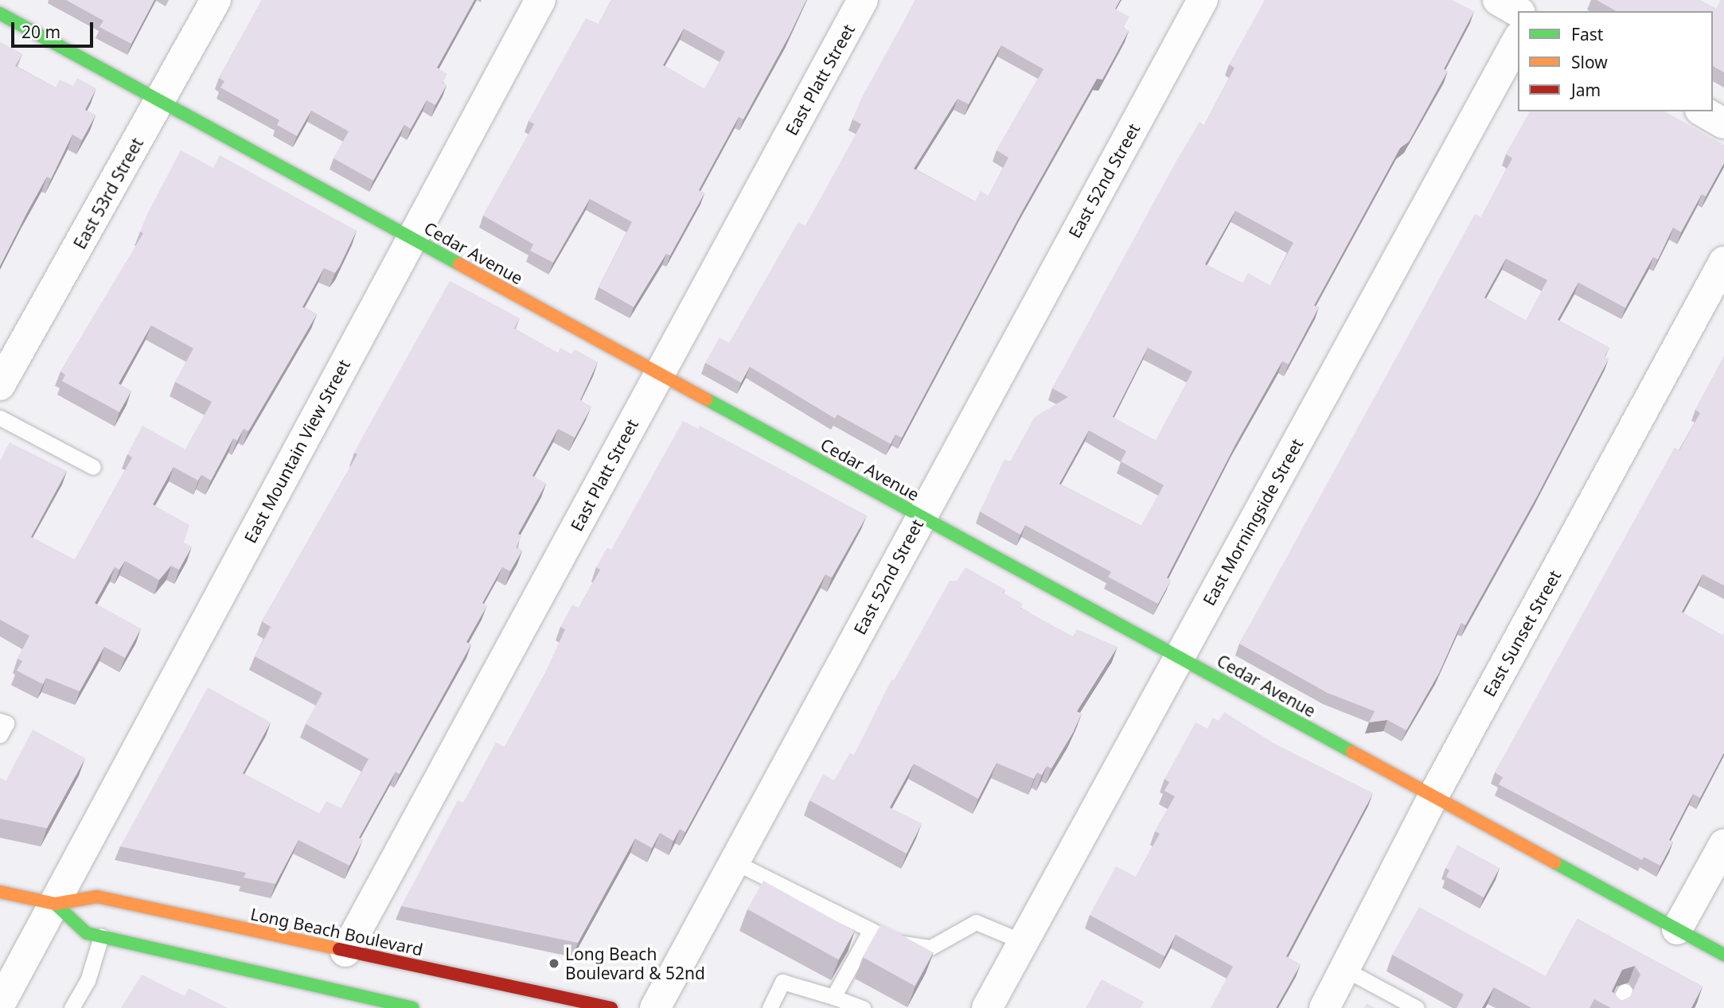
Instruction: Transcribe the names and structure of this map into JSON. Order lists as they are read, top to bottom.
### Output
{
  "streets": {
    "street": [
      "East Platt Street",
      "East 52nd Street",
      "East 53rd Street",
      "Cedar Avenue",
      "East Mountain View Street",
      "East Morningside Street",
      "East Sunset Street",
      "Long Beach Boulevard"
    ]
  },
  "crossings": [
    ["East Platt Street", "Cedar Avenue"],
    ["East Platt Street", "Long Beach Boulevard"],
    ["East 52nd Street", "Cedar Avenue"],
    ["East 53rd Street", "Cedar Avenue"],
    ["Cedar Avenue", "East Mountain View Street"],
    ["Cedar Avenue", "East Morningside Street"],
    ["Cedar Avenue", "East Sunset Street"],
    ["East Mountain View Street", "Long Beach Boulevard"]
  ],
  "places": ["Long Beach Boulevard & 52nd"],
  "legend": ["Fast", "Slow", "Jam"],
  "scale_bar": "20 m"
}
